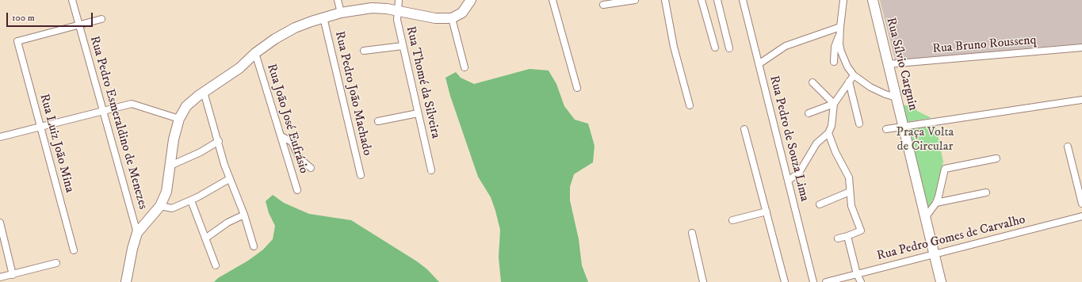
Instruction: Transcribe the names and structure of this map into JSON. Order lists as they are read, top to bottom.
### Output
{
  "streets": {
    "street": [
      "Rua Bruno Roussenq",
      "Rua Sílvio Cargnin",
      "Rua Thomé da Silveira",
      "Rua Pedro João Machado",
      "Rua João José Eufrásio",
      "Rua Pedro Esmeraldino de Menezes",
      "Rua Pedro de Souza Lima",
      "Rua Luiz João Mina",
      "Rua Pedro Gomes de Carvalho"
    ]
  },
  "crossings": [
    ["Rua Bruno Roussenq", "Rua Sílvio Cargnin"],
    ["Rua Sílvio Cargnin", "Rua Pedro Gomes de Carvalho"],
    ["Rua Pedro Esmeraldino de Menezes", "Rua Luiz João Mina"]
  ],
  "parks": ["Praça Volta de Circular"],
  "scale_bar": "100 m"
}
